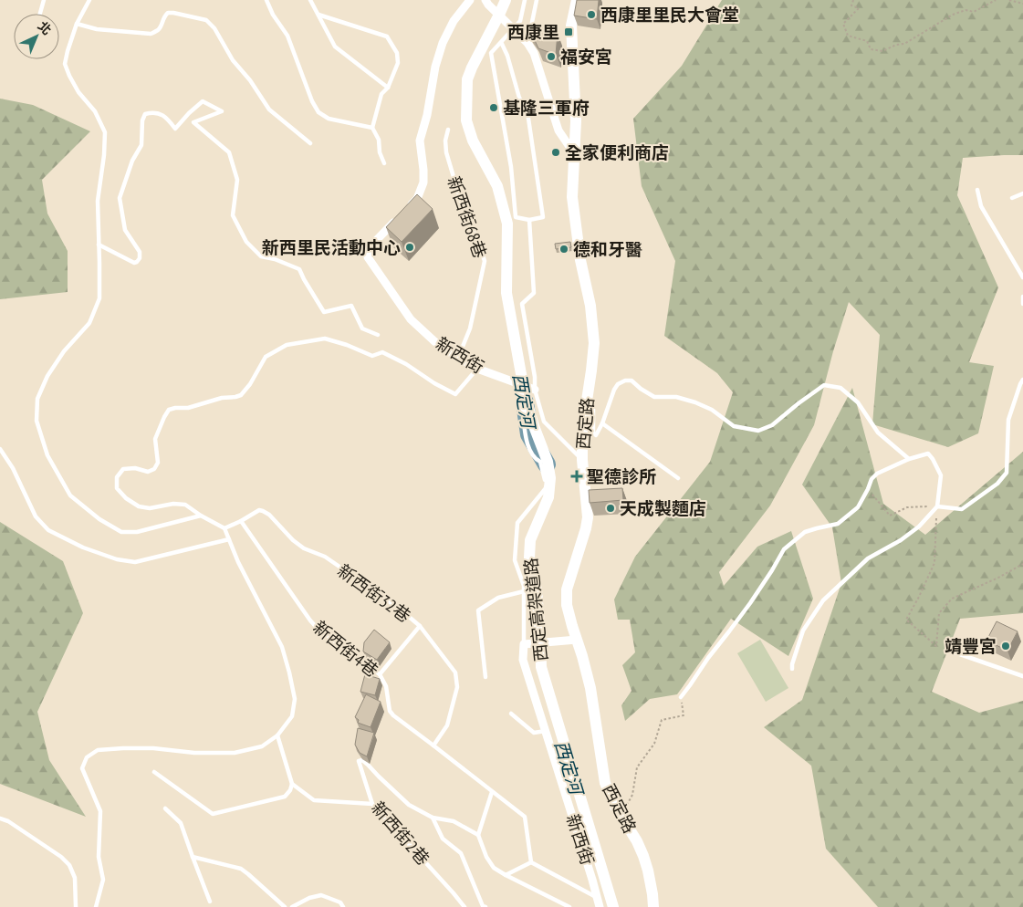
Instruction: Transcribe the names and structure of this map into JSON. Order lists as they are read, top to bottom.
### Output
{
  "streets": {
    "street": ["新西街", "西定路", "西定高架道路"],
    "lane": [
      "新西街68巷",
      "新西街32巷",
      "新西街4巷",
      "新西街2巷"
    ]
  },
  "crossings": [
    ["新西街68巷", "新西街"],
    ["新西街32巷", "新西街4巷"]
  ],
  "water": ["西定河"],
  "places": {
    "other": [
      "西康里里民大會堂",
      "福安宮",
      "基隆三軍府",
      "全家便利商店",
      "新西里民活動中心",
      "德和牙醫",
      "天成製麵店",
      "靖豐宮"
    ],
    "transit": ["西康里"],
    "health": ["聖德診所"]
  },
  "north": "top right"
}
